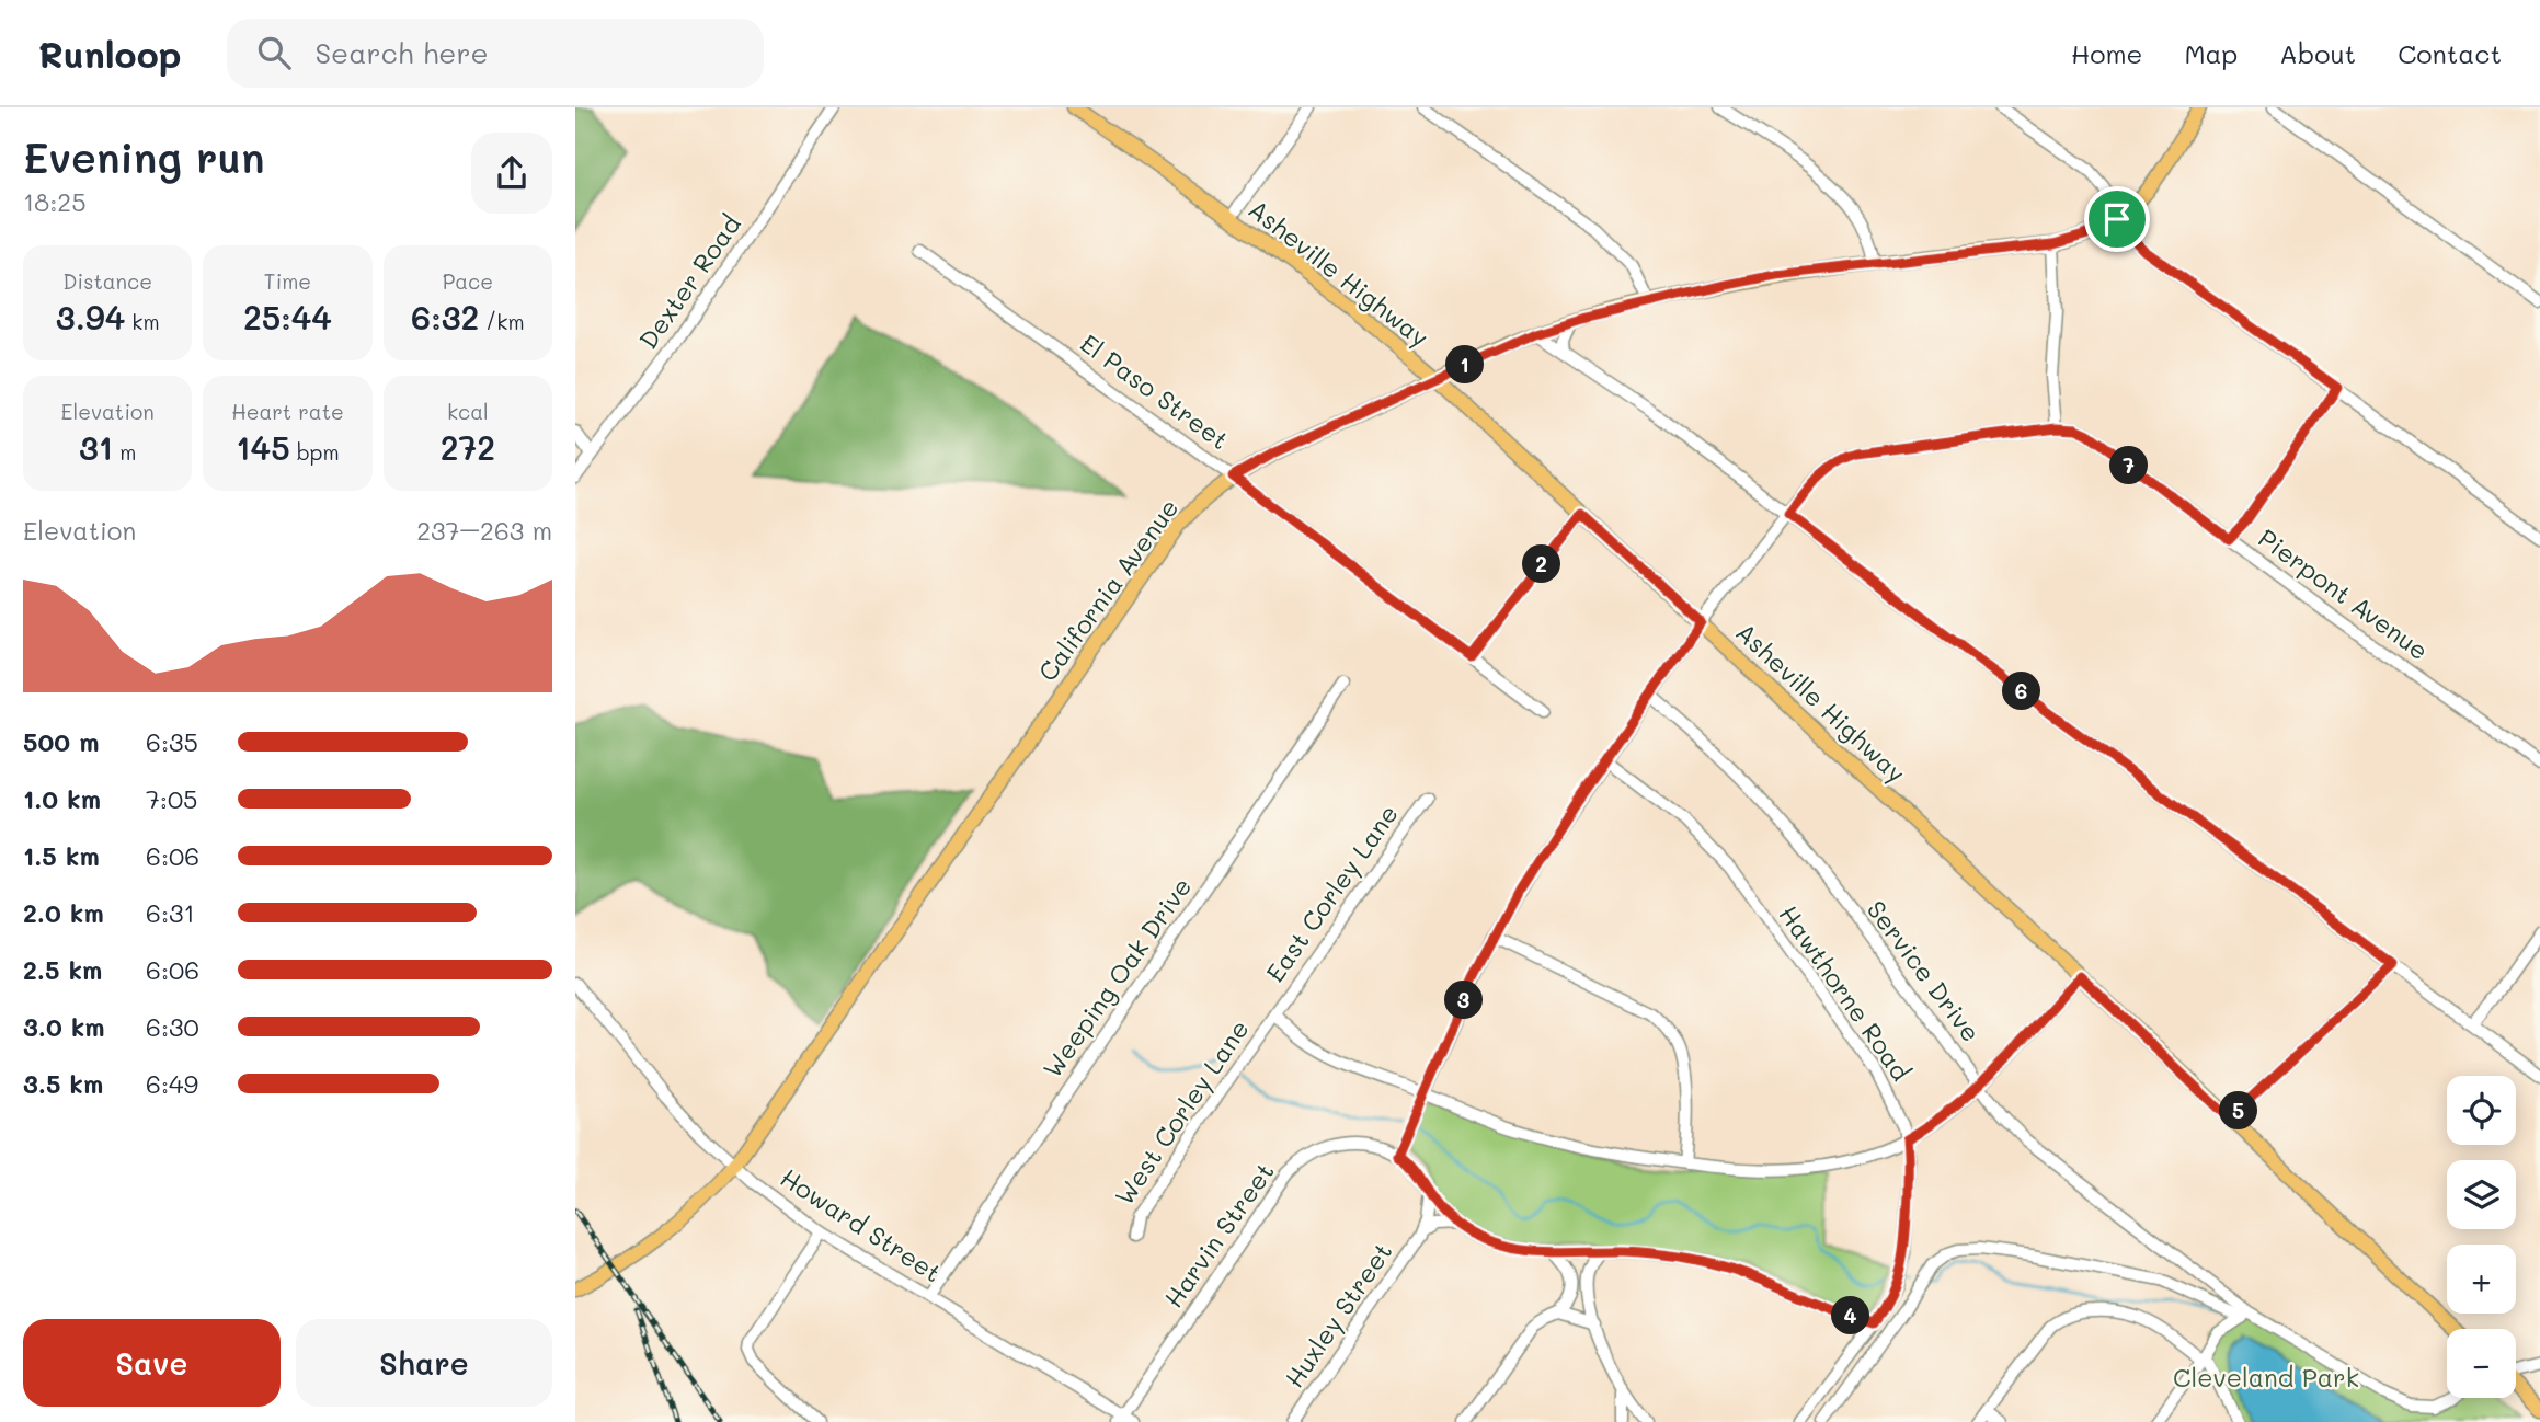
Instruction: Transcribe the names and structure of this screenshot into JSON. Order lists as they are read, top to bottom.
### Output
{
  "streets": {
    "main road": ["Asheville Highway", "California Avenue"],
    "street": [
      "Dexter Road",
      "El Paso Street",
      "Pierpont Avenue",
      "East Corley Lane",
      "Service Drive",
      "Weeping Oak Drive",
      "Hawthorne Road",
      "West Corley Lane",
      "Howard Street",
      "Harvin Street",
      "Huxley Street"
    ]
  },
  "crossings": [
    ["Asheville Highway", "California Avenue"],
    ["Asheville Highway", "Pierpont Avenue"],
    ["El Paso Street", "California Avenue"],
    ["California Avenue", "Howard Street"],
    ["Pierpont Avenue", "Service Drive"],
    ["Pierpont Avenue", "Hawthorne Road"],
    ["Pierpont Avenue", "Harvin Street"],
    ["East Corley Lane", "West Corley Lane"],
    ["Weeping Oak Drive", "Howard Street"],
    ["Howard Street", "Harvin Street"]
  ],
  "parks": ["Cleveland Park"],
  "page": {
    "header": "Runloop",
    "search": "Search here",
    "nav": [
      "Home",
      "Map",
      "About",
      "Contact"
    ],
    "heading": ["Evening run", "18:25"],
    "stats": [
      ["Distance", "3.94 km"],
      ["Time", "25:44"],
      ["Pace", "6:32 /km"],
      ["Elevation", "31 m"],
      ["Heart rate", "145 bpm"],
      ["kcal", "272"]
    ],
    "pins": [
      "1",
      "7",
      "2",
      "6",
      "3",
      "5",
      "4"
    ],
    "chart": ["Elevation", "237–263 m"],
    "list": [
      {
        "name": "500 m",
        "note": "6:35"
      },
      {
        "name": "1.0 km",
        "note": "7:05"
      },
      {
        "name": "1.5 km",
        "note": "6:06"
      },
      {
        "name": "2.0 km",
        "note": "6:31"
      },
      {
        "name": "2.5 km",
        "note": "6:06"
      },
      {
        "name": "3.0 km",
        "note": "6:30"
      },
      {
        "name": "3.5 km",
        "note": "6:49"
      }
    ],
    "map_buttons": ["+", "−"],
    "buttons": ["Save", "Share"]
  }
}
